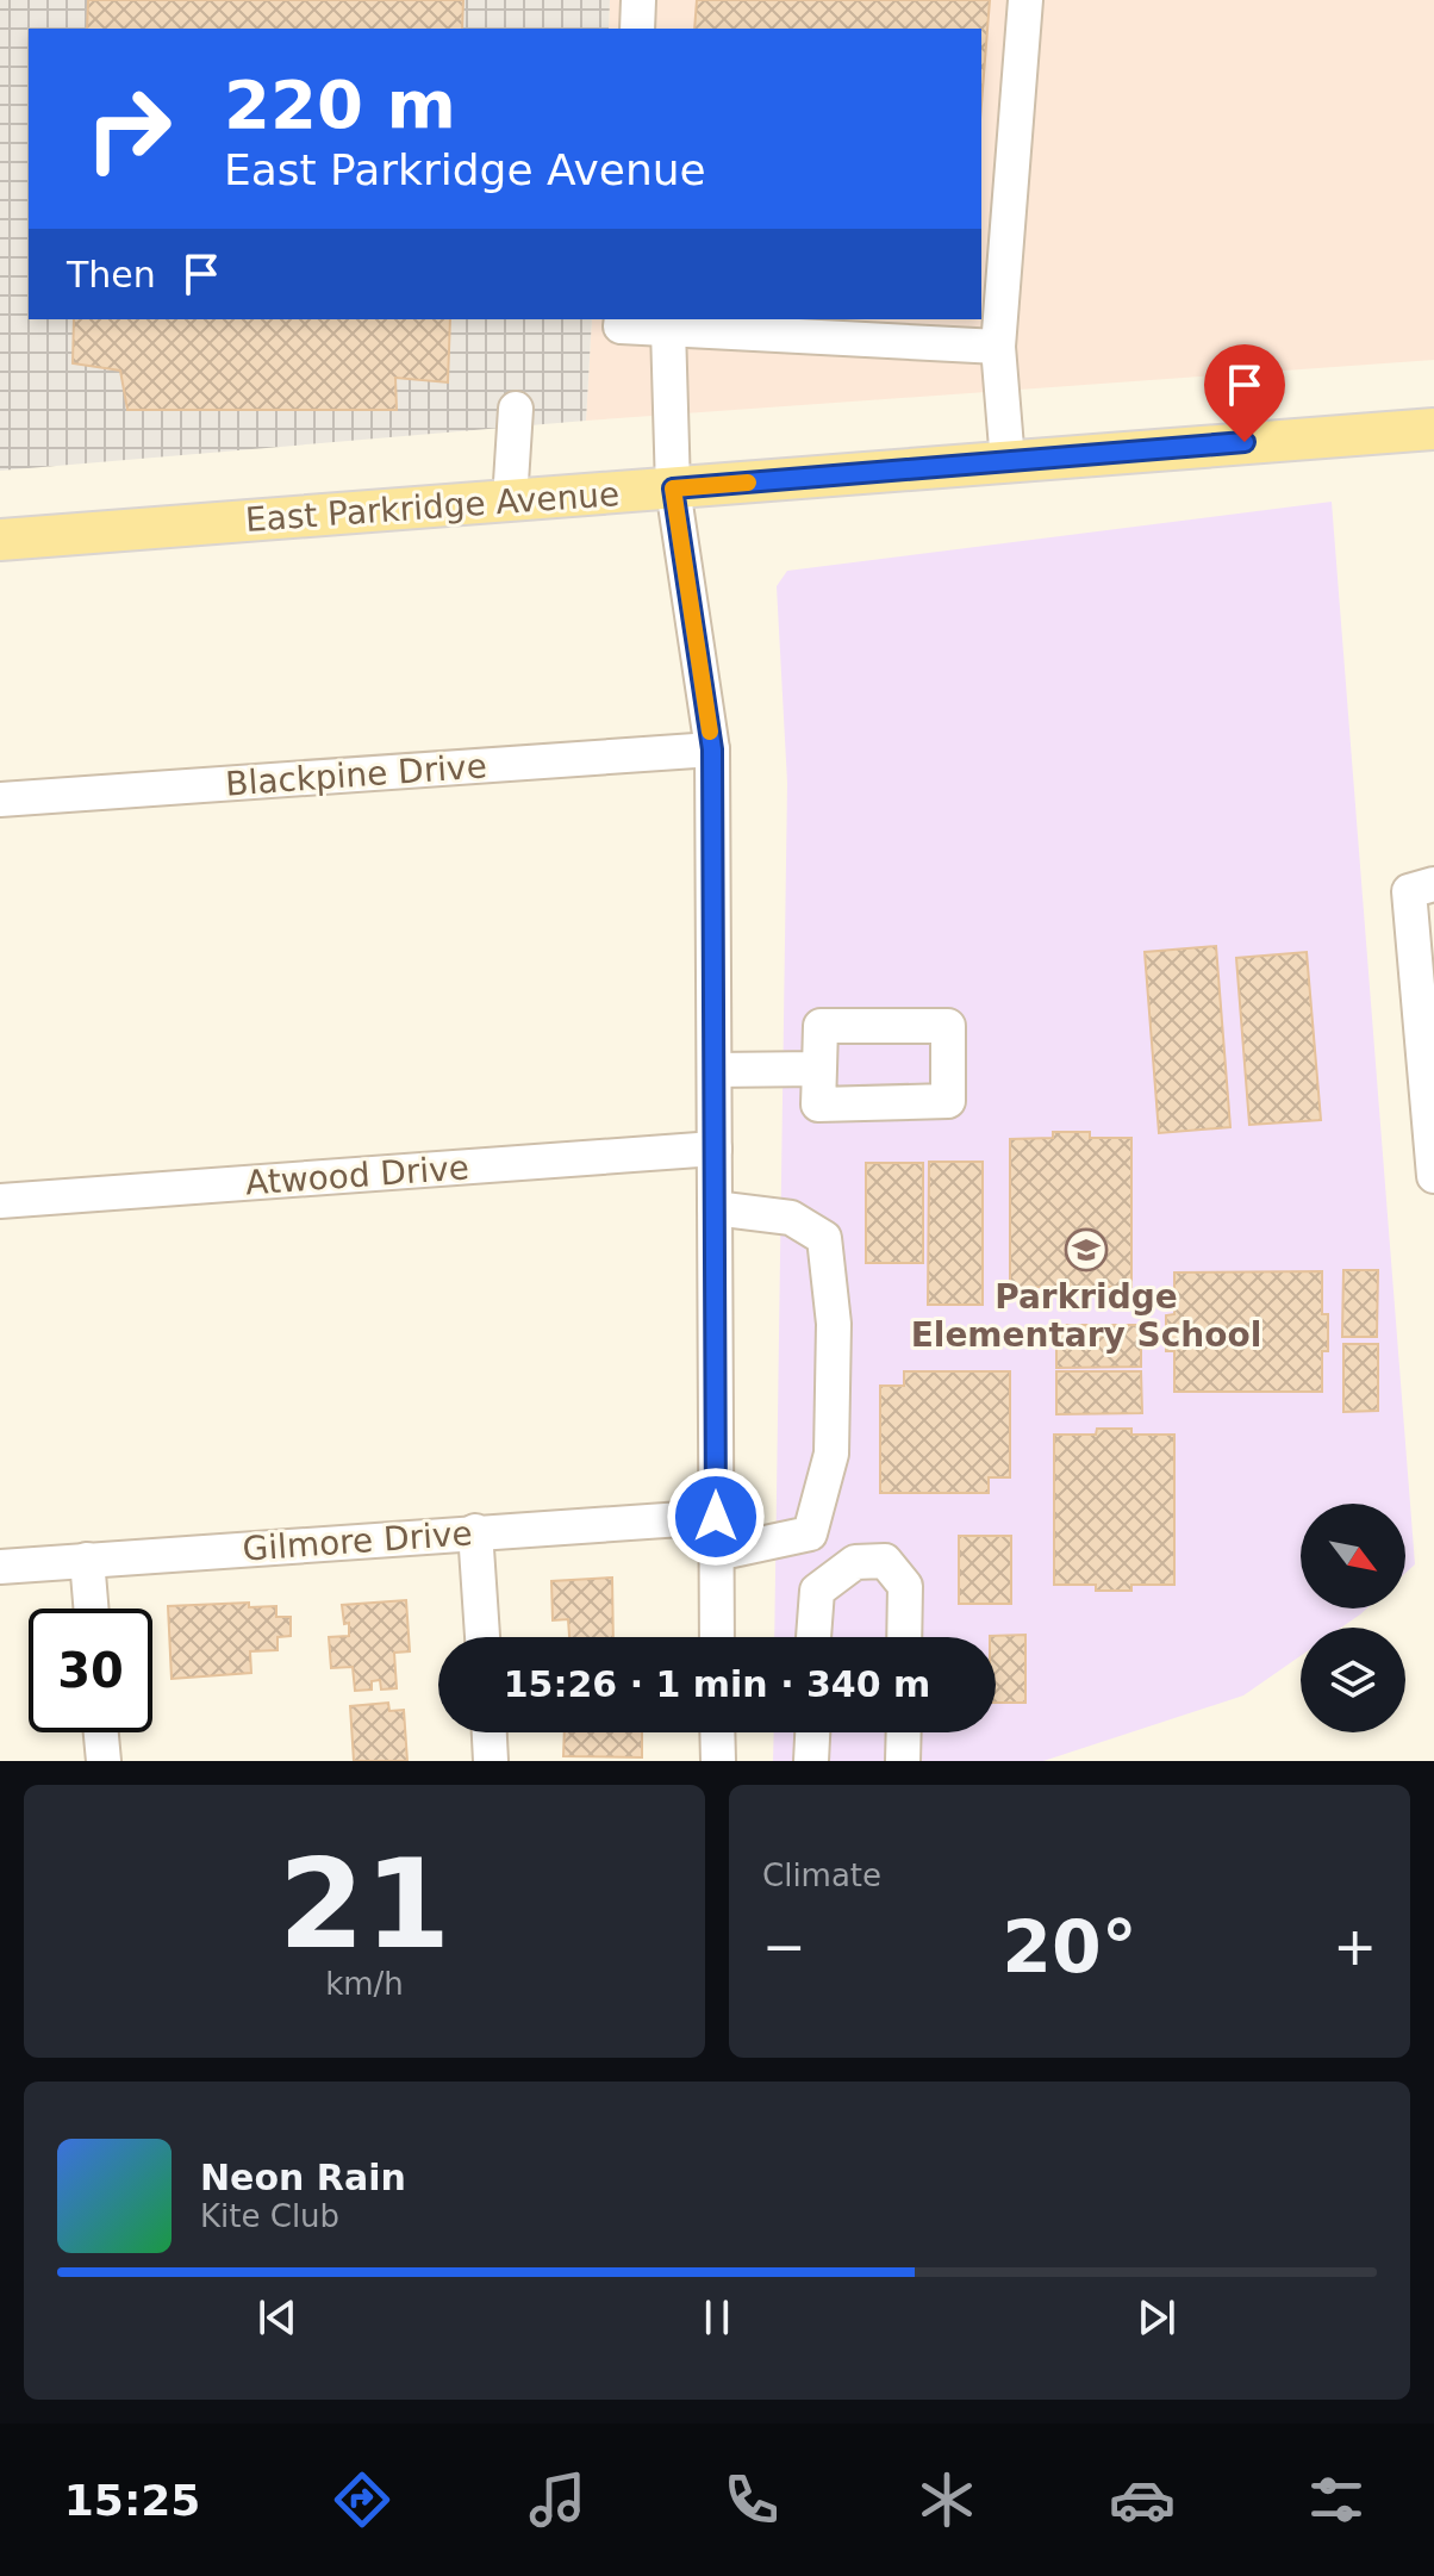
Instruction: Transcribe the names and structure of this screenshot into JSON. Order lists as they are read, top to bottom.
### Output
{
  "streets": {
    "main road": ["East Parkridge Avenue"],
    "street": ["Blackpine Drive", "Atwood Drive", "Gilmore Drive"]
  },
  "places": {
    "school or university": ["Parkridge Elementary School"]
  },
  "north": "bottom right",
  "page": {
    "turn": ["220 m", "East Parkridge Avenue"],
    "then": "Then",
    "limit": "30",
    "trip": "15:26 · 1 min · 340 m",
    "tile": [
      ["21", "km/h"],
      "Climate"
    ],
    "heat": ["−", "20°", "+"],
    "song": ["Neon Rain", "Kite Club"],
    "tabs": "15:25"
  }
}
